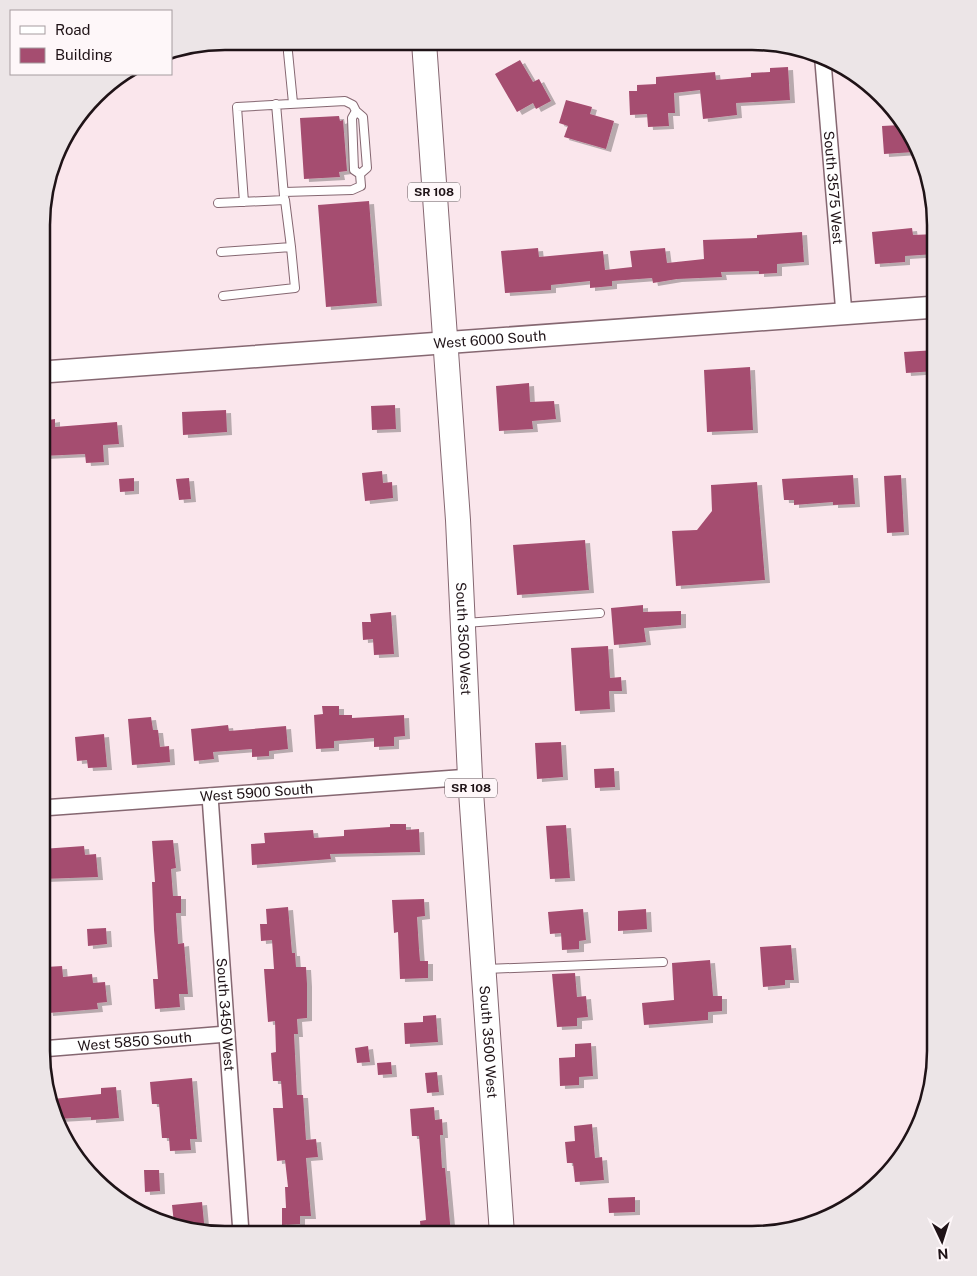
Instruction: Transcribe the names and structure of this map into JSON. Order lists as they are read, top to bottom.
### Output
{
  "streets": {
    "main road": ["SR 108", "South 3500 West"],
    "street": [
      "South 3575 West",
      "West 6000 South",
      "West 5900 South",
      "South 3450 West",
      "West 5850 South"
    ]
  },
  "crossings": [
    ["South 3575 West", "West 6000 South"],
    ["West 6000 South", "South 3500 West"],
    ["South 3500 West", "West 5900 South"],
    ["West 5900 South", "South 3450 West"],
    ["South 3450 West", "West 5850 South"]
  ],
  "legend": ["Road", "Building"],
  "north": "bottom"
}
